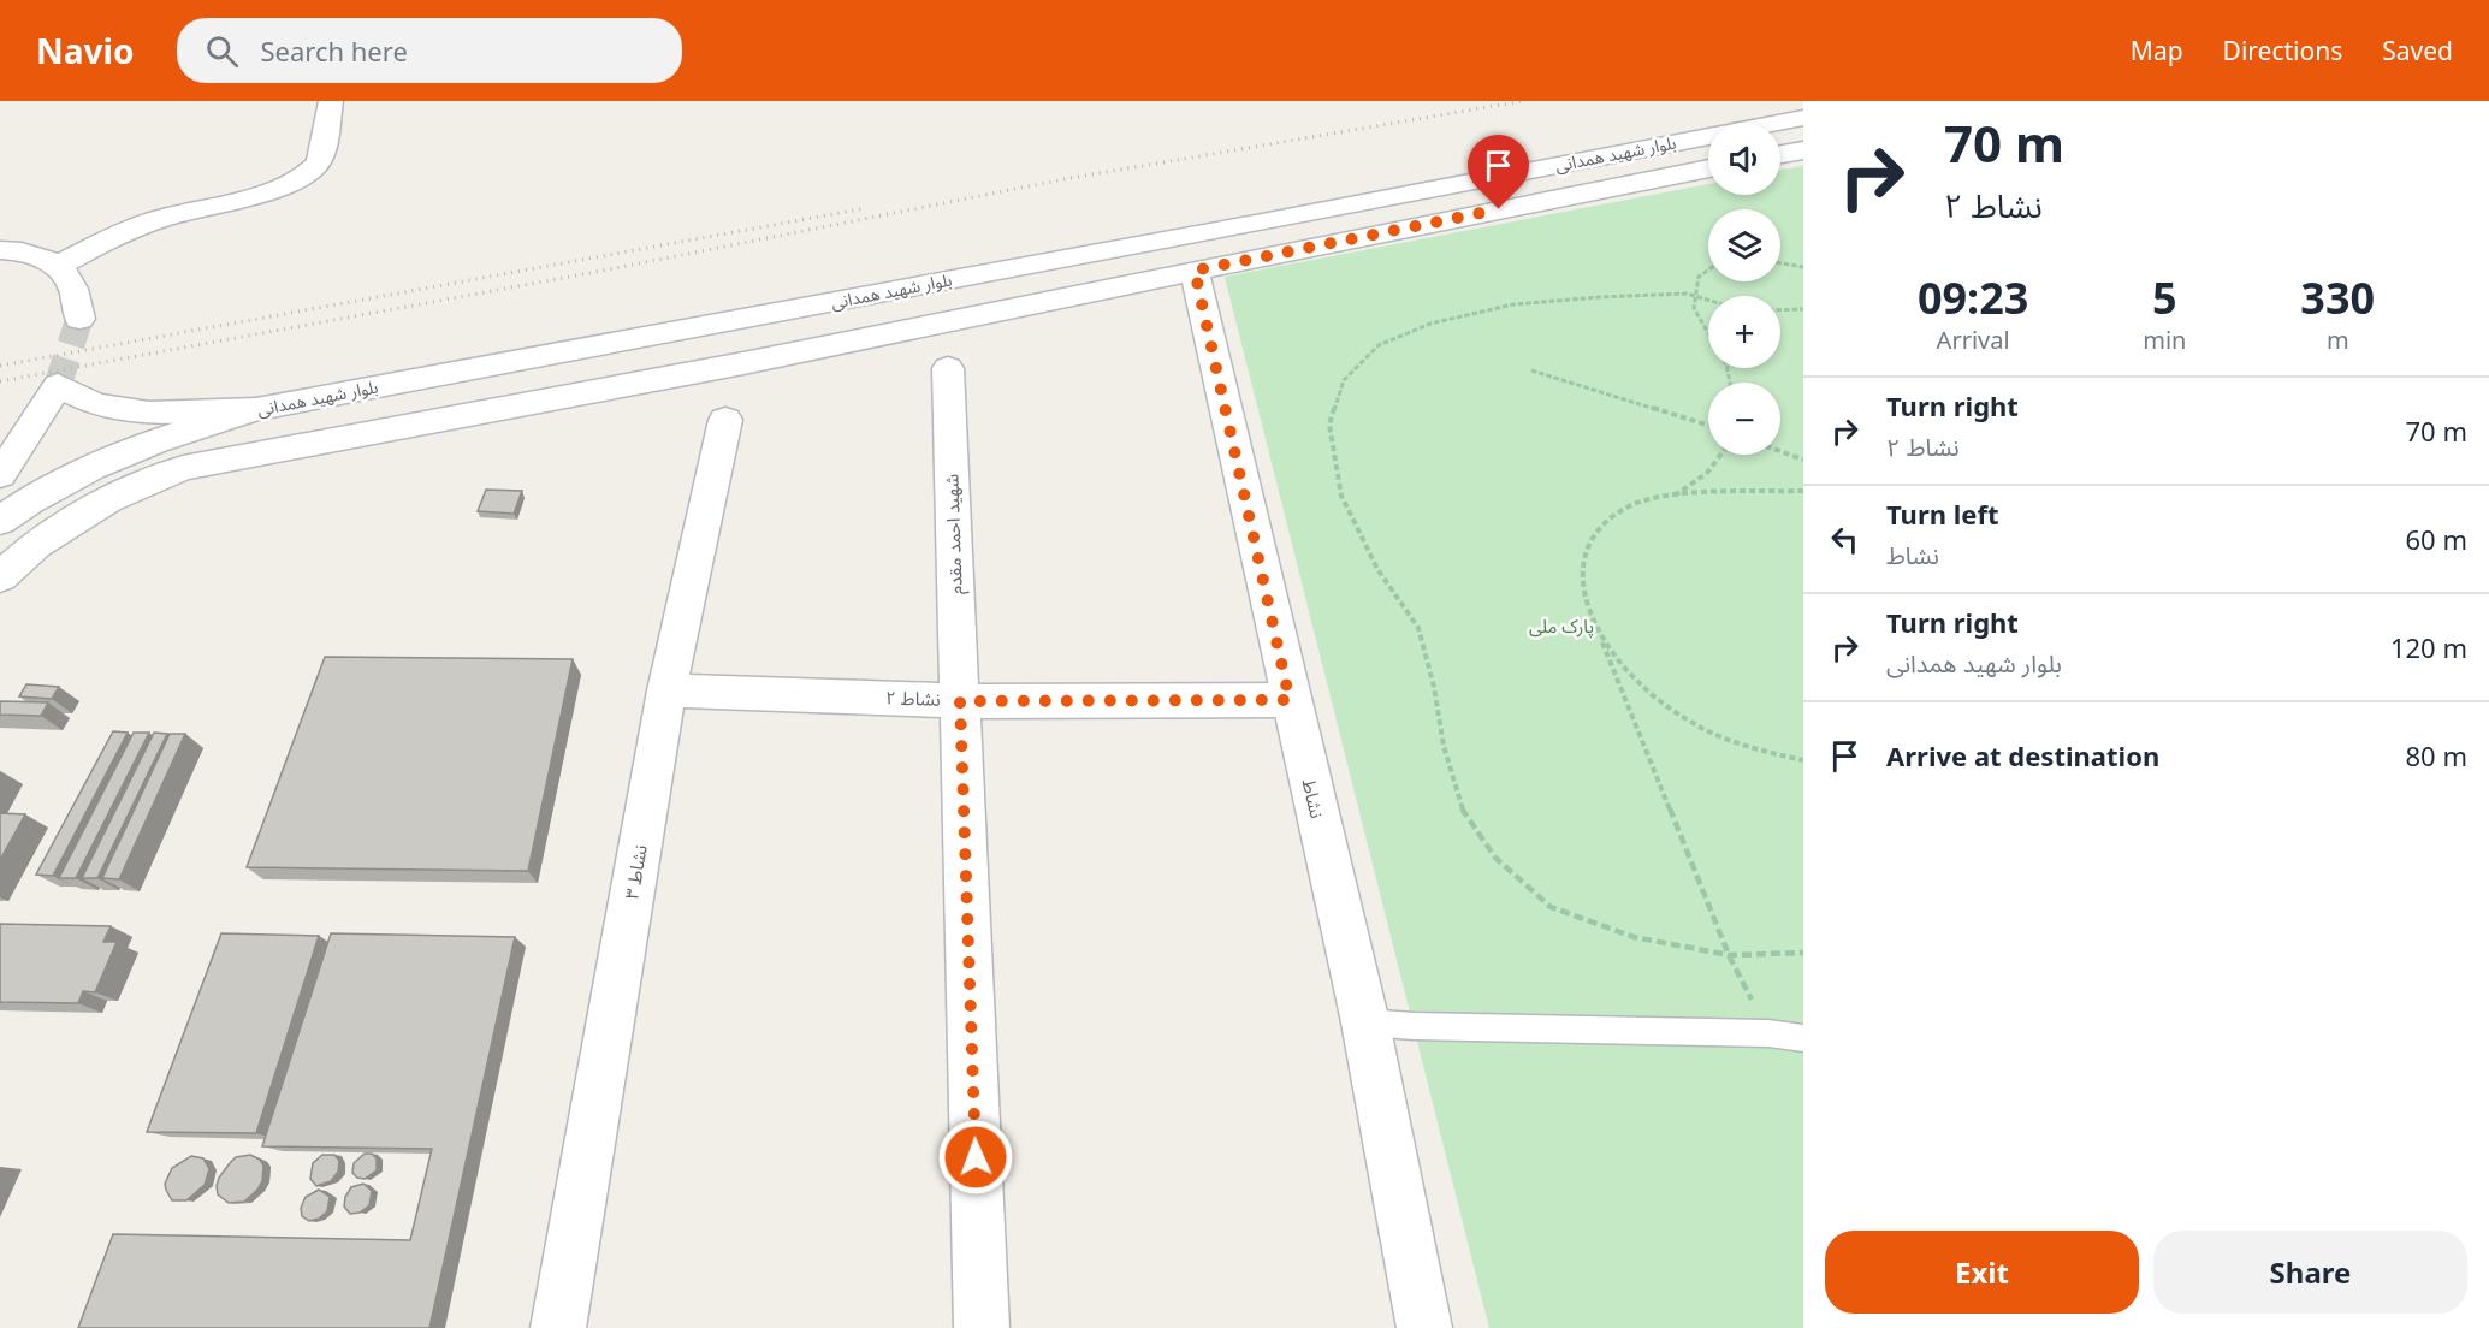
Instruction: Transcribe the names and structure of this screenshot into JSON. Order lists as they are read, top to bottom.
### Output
{
  "streets": {
    "main road": [
      "بلوار شهید همدانی",
      "شهید احمد مقدم",
      "نشاط ۲",
      "نشاط",
      "نشاط ۳"
    ]
  },
  "crossings": [
    ["بلوار شهید همدانی", "نشاط"],
    ["شهید احمد مقدم", "نشاط ۲"],
    ["نشاط ۲", "نشاط"],
    ["نشاط ۲", "نشاط ۳"]
  ],
  "parks": ["پارک ملی"],
  "page": {
    "header": "Navio",
    "search": "Search here",
    "nav": ["Map", "Directions", "Saved"],
    "turn": ["70 m", "نشاط ۲"],
    "map_buttons": ["+", "−"],
    "eta": [
      "09:23",
      "Arrival",
      "5",
      "min",
      "330",
      "m"
    ],
    "list": [
      {
        "name": "Turn right",
        "note": "نشاط ۲",
        "value": "70 m"
      },
      {
        "name": "Turn left",
        "note": "نشاط",
        "value": "60 m"
      },
      {
        "name": "Turn right",
        "note": "بلوار شهید همدانی",
        "value": "120 m"
      },
      {
        "name": "Arrive at destination",
        "value": "80 m"
      }
    ],
    "buttons": ["Exit", "Share"]
  }
}
